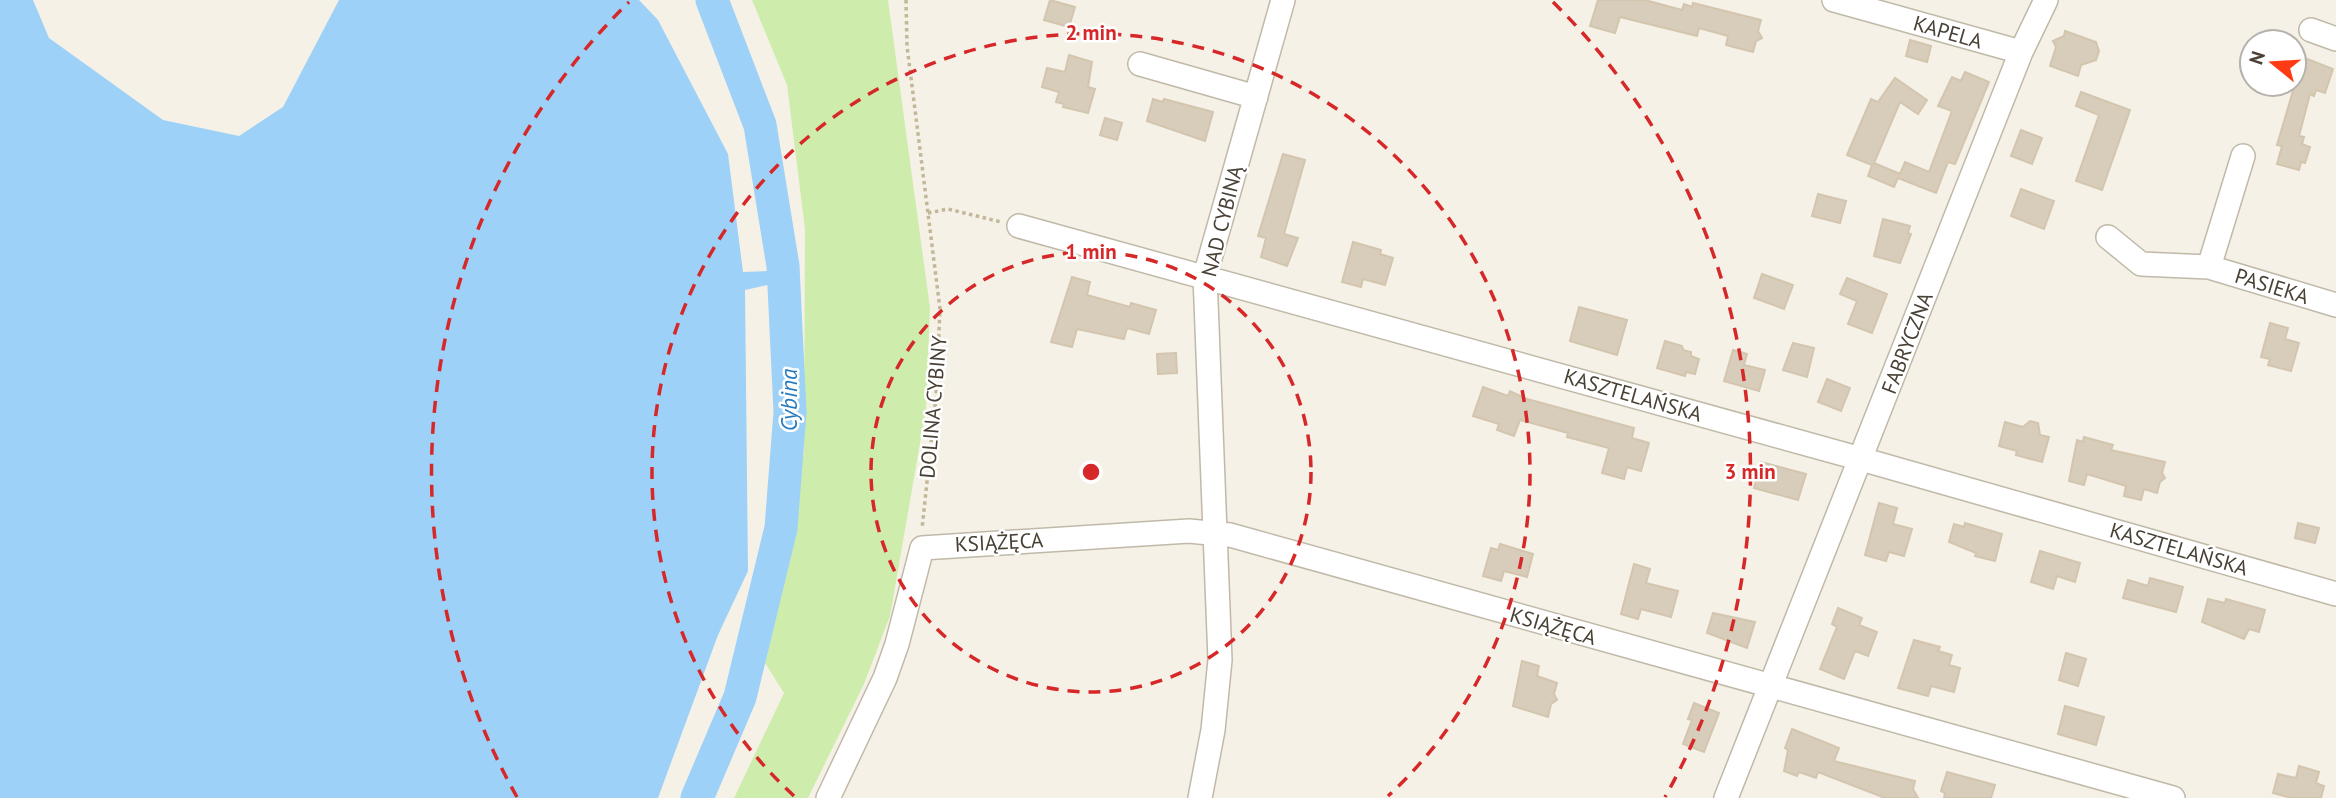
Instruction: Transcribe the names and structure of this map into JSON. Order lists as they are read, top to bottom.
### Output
{
  "streets": {
    "street": [
      "KAPELA",
      "NAD CYBINĄ",
      "PASIEKA",
      "FABRYCZNA",
      "KASZTELAŃSKA",
      "KSIĄŻĘCA"
    ],
    "path": ["DOLINA CYBINY"]
  },
  "crossings": [
    ["KAPELA", "FABRYCZNA"],
    ["NAD CYBINĄ", "KASZTELAŃSKA"],
    ["NAD CYBINĄ", "KSIĄŻĘCA"],
    ["FABRYCZNA", "KASZTELAŃSKA"],
    ["FABRYCZNA", "KSIĄŻĘCA"],
    ["DOLINA CYBINY", "KSIĄŻĘCA"]
  ],
  "water": ["Cybina"],
  "north": "left",
  "rings": ["2 min", "1 min", "3 min"]
}
